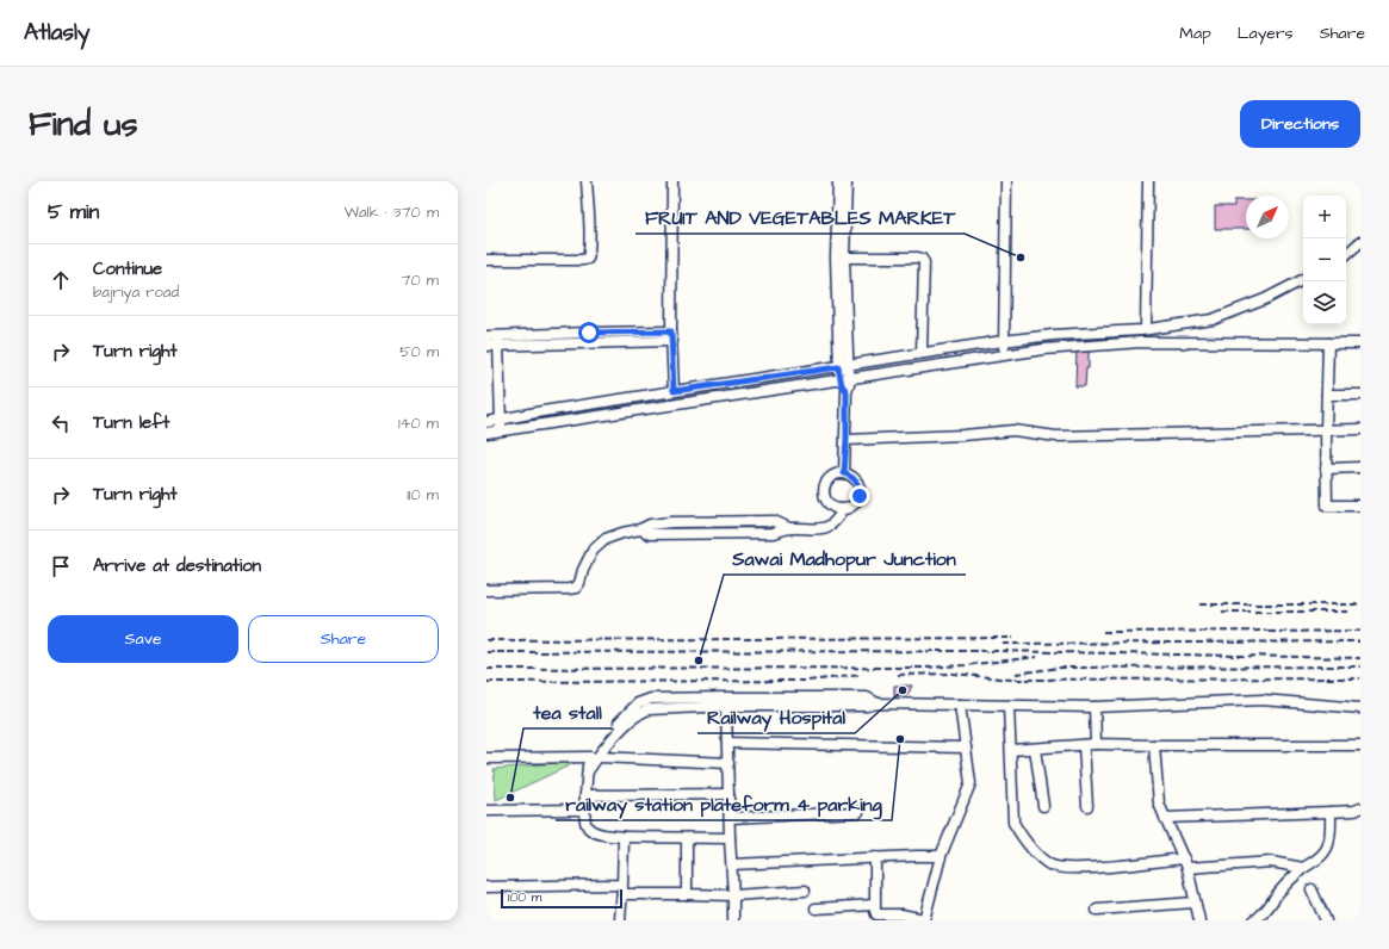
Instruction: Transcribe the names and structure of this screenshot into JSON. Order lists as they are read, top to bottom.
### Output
{
  "places": [
    "FRUIT AND VEGETABLES MARKET",
    "Sawai Madhopur Junction",
    "Railway Hospital",
    "railway station plateform 4 parking",
    "tea stall"
  ],
  "scale_bar": "100 m",
  "north": "top right",
  "page": {
    "header": "Atlasly",
    "nav": ["Map", "Layers", "Share"],
    "buttons": [
      "Directions",
      ["Save", "Share"]
    ],
    "title": "Find us",
    "heading": ["5 min", "Walk · 370 m"],
    "map_buttons": ["+", "−"],
    "list": [
      ["Continue", "bajriya road", "70 m"],
      ["Turn right", "50 m"],
      ["Turn left", "140 m"],
      ["Turn right", "110 m"],
      "Arrive at destination"
    ],
    "scale": "100 m"
  }
}
